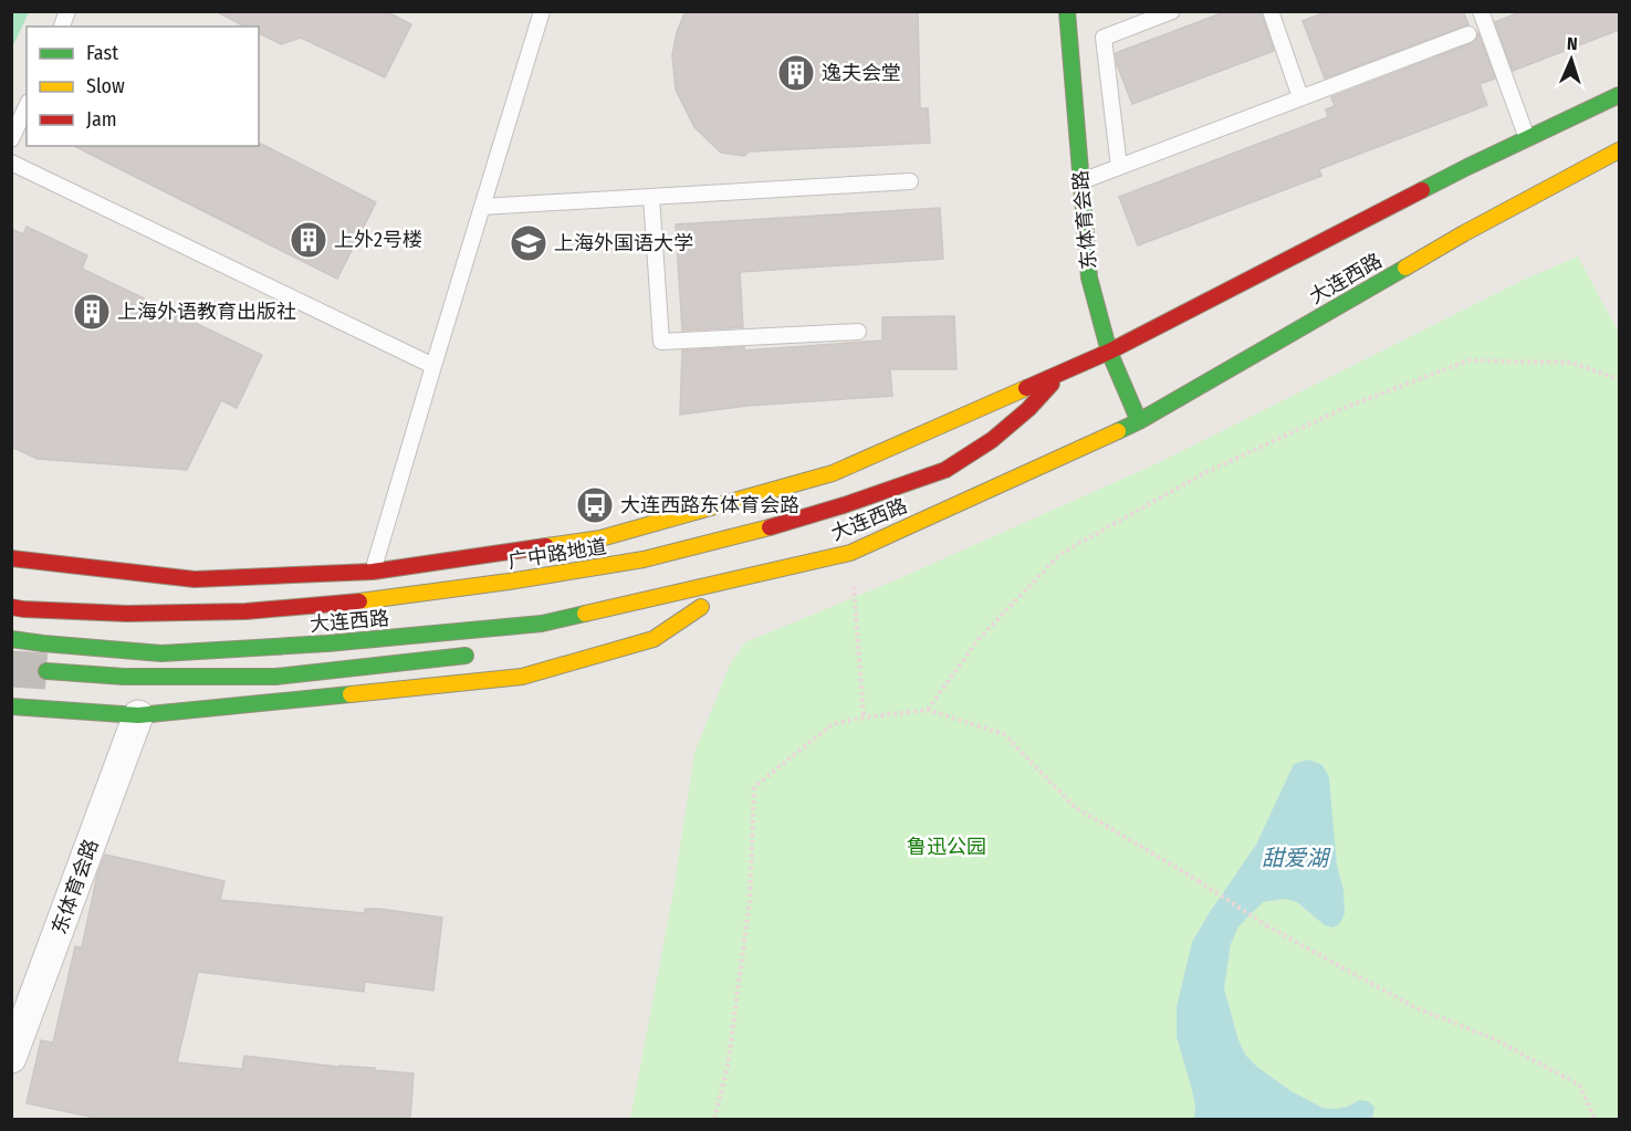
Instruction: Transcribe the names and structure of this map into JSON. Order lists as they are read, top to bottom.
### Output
{
  "streets": {
    "main road": ["东体育会路", "大连西路", "广中路地道"]
  },
  "crossings": [
    ["东体育会路", "大连西路"],
    ["大连西路", "广中路地道"]
  ],
  "water": ["甜爱湖"],
  "parks": ["鲁迅公园"],
  "places": {
    "building": ["逸夫会堂", "上外2号楼", "上海外语教育出版社"],
    "school or university": ["上海外国语大学"],
    "bus stop": ["大连西路东体育会路"]
  },
  "legend": ["Fast", "Slow", "Jam"],
  "north": "top"
}
